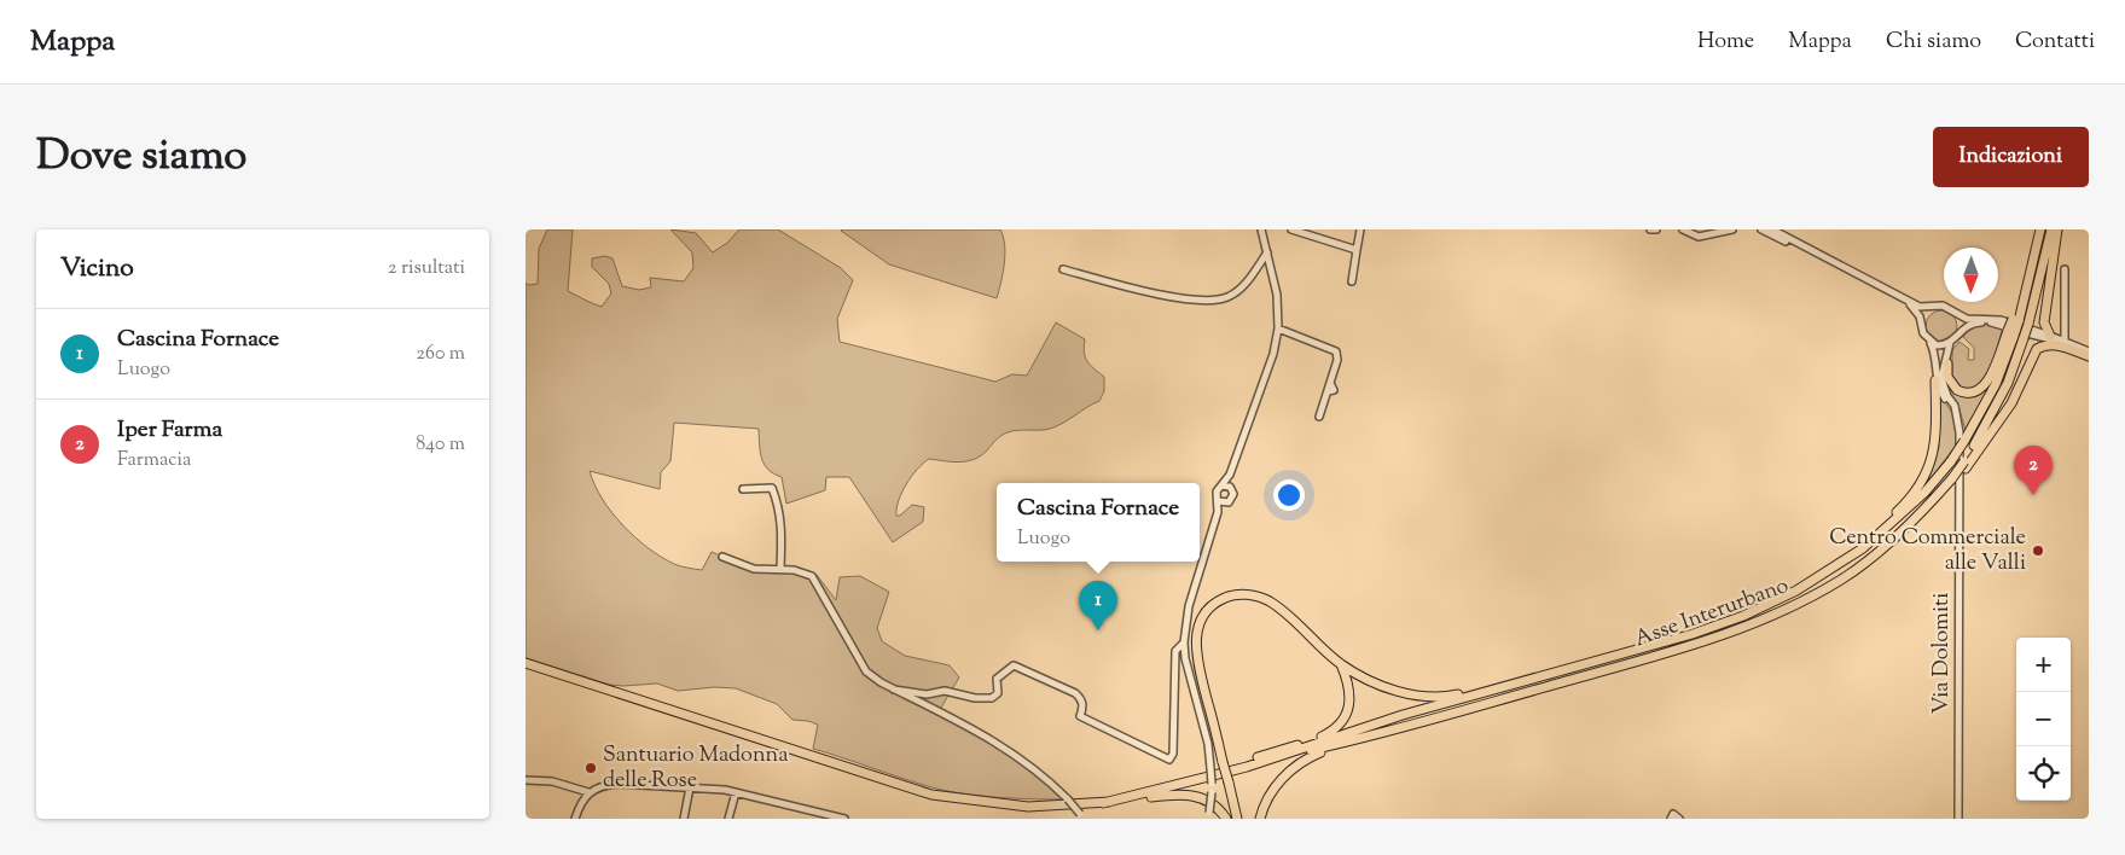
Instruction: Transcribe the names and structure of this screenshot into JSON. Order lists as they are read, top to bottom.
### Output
{
  "streets": {
    "highway": ["Asse Interurbano"],
    "street": ["Via Dolomiti"]
  },
  "places": ["Centro Commerciale alle Valli", "Santuario Madonna delle Rose"],
  "north": "bottom",
  "page": {
    "header": "Mappa",
    "nav": [
      "Home",
      "Mappa",
      "Chi siamo",
      "Contatti"
    ],
    "title": "Dove siamo",
    "buttons": "Indicazioni",
    "heading": ["Vicino", "2 risultati"],
    "list": [
      {
        "mark": "1",
        "name": "Cascina Fornace",
        "note": "Luogo",
        "value": "260 m"
      },
      {
        "mark": "2",
        "name": "Iper Farma",
        "note": "Farmacia",
        "value": "840 m"
      }
    ],
    "pins": ["2", "1"],
    "popup": ["Cascina Fornace", "Luogo"],
    "map_buttons": ["+", "−"]
  }
}
